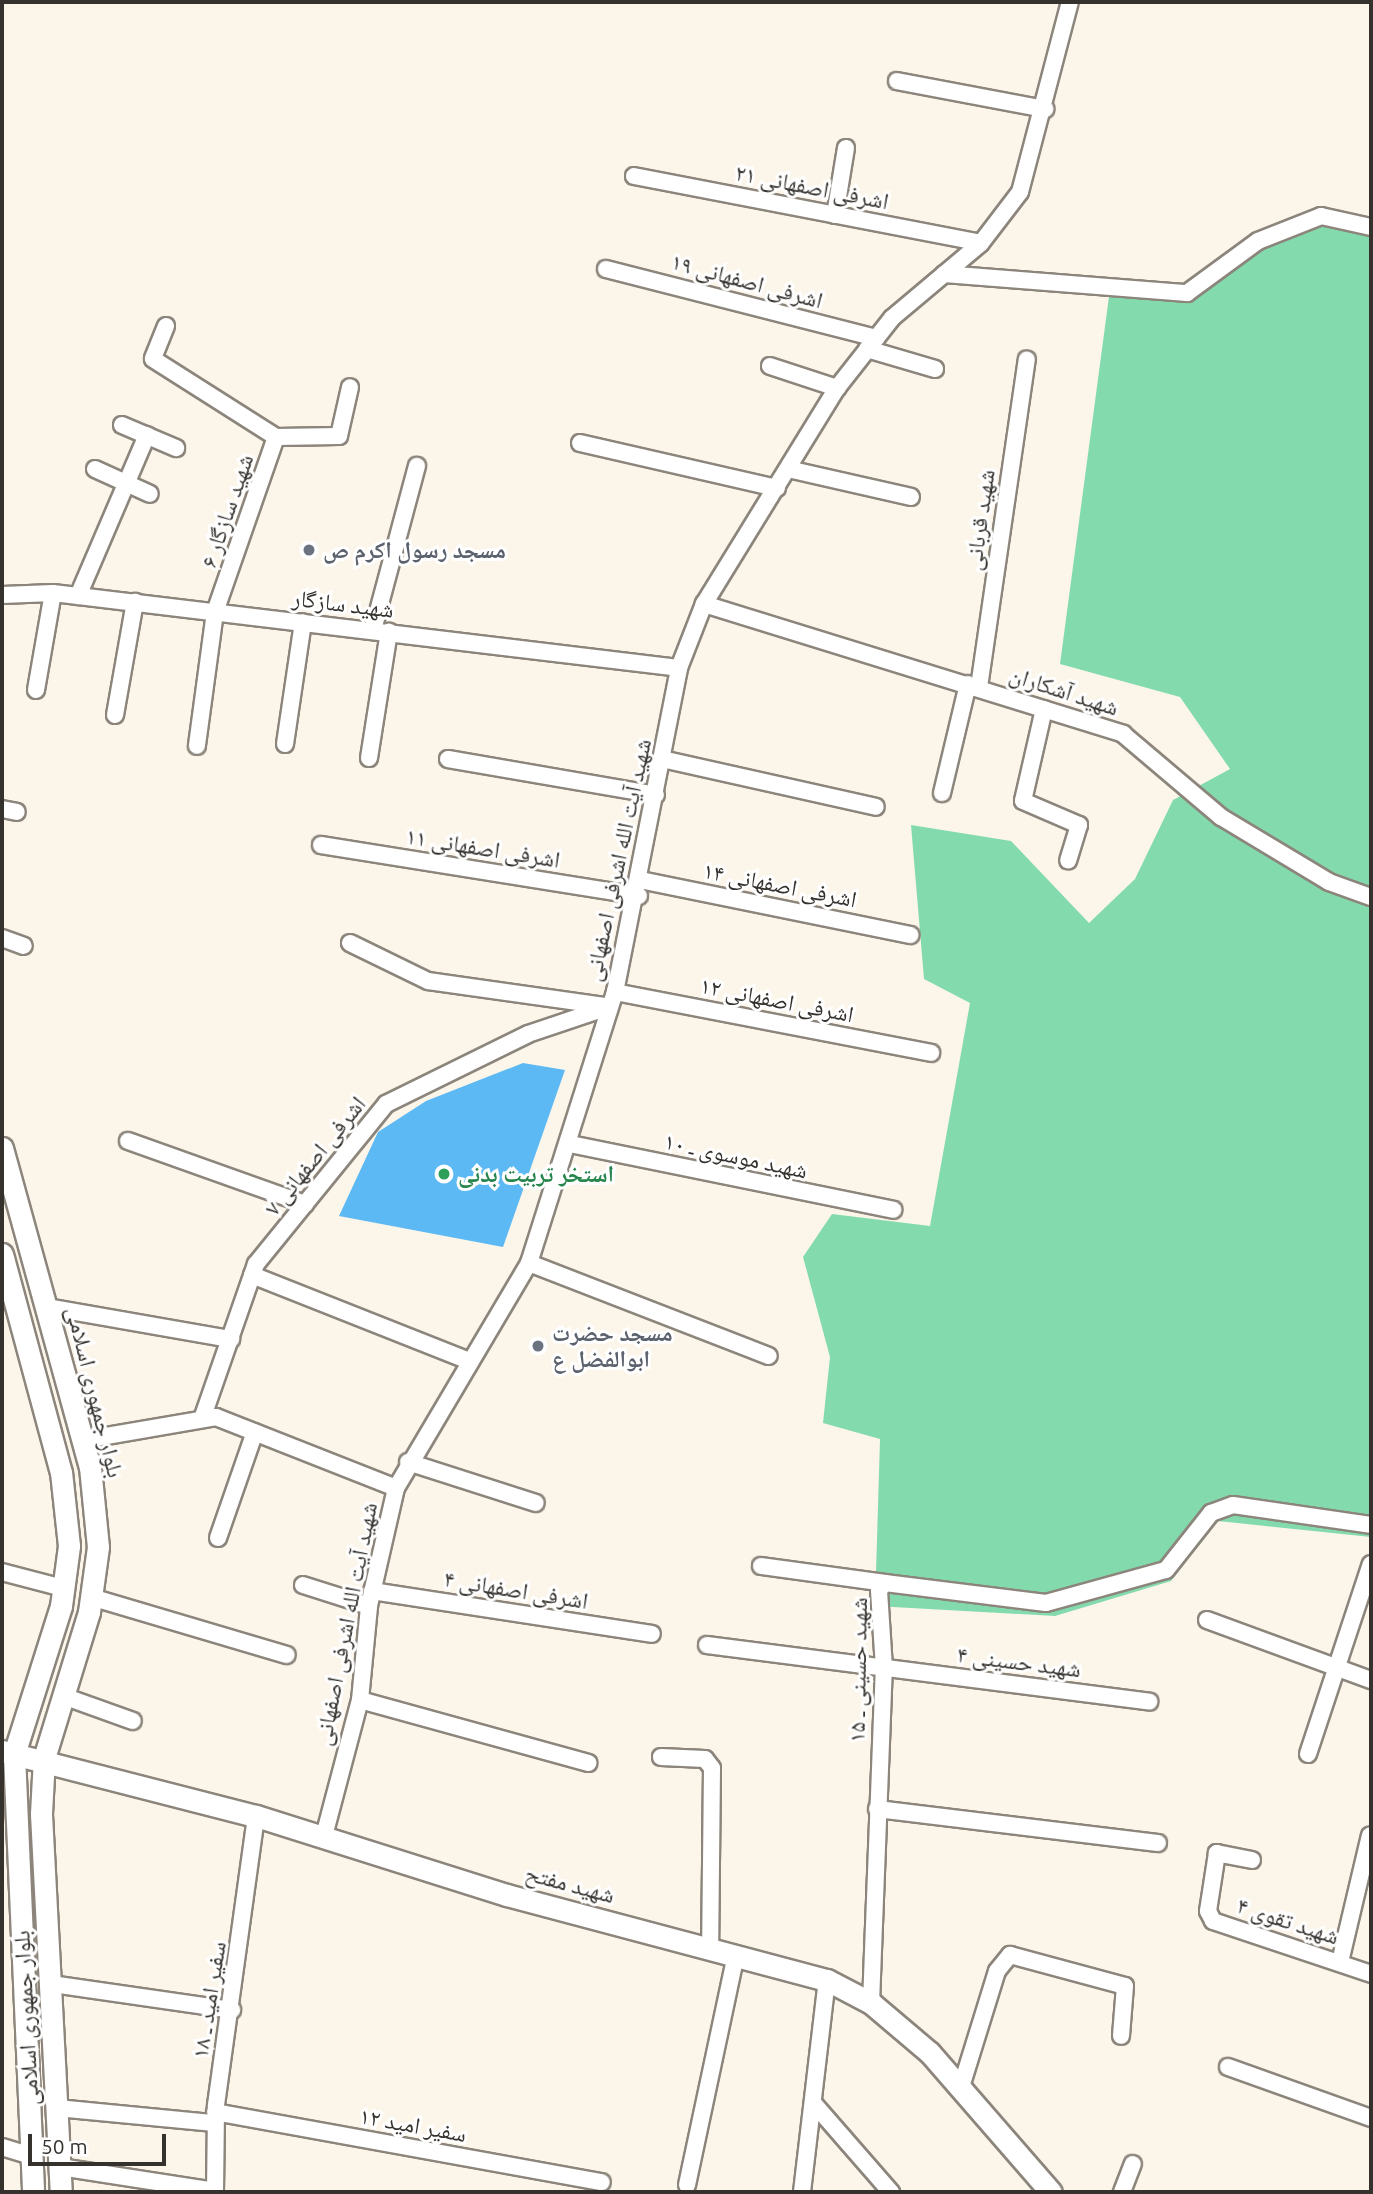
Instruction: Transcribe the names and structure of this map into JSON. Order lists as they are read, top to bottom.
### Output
{
  "streets": {
    "main road": ["بلوار جمهوری اسلامی", "شهید مفتح"],
    "street": [
      "اشرفی اصفهانی ۲۱",
      "اشرفی اصفهانی ۱۹",
      "شهید سازگار ۶",
      "شهید قربانی",
      "شهید سازگار",
      "شهید آشکاران",
      "اشرفی اصفهانی ۱۱",
      "شهید آیت الله اشرفی اصفهانی",
      "اشرفی اصفهانی ۱۴",
      "اشرفی اصفهانی ۱۲",
      "اشرفی اصفهانی ۷",
      "شهید موسوی ـ ۱۰",
      "اشرفی اصفهانی ۴",
      "شهید حسینی ۴",
      "شهید حسینی ـ ۱۵",
      "شهید تقوی ۴",
      "سفیر امید ـ ۱۸",
      "سفیر امید ۱۲"
    ]
  },
  "crossings": [
    ["اشرفی اصفهانی ۲۱", "شهید آیت الله اشرفی اصفهانی"],
    ["اشرفی اصفهانی ۱۹", "شهید آیت الله اشرفی اصفهانی"],
    ["شهید سازگار ۶", "شهید سازگار"],
    ["شهید قربانی", "شهید آشکاران"],
    ["شهید سازگار", "شهید آیت الله اشرفی اصفهانی"],
    ["شهید آشکاران", "شهید آیت الله اشرفی اصفهانی"],
    ["اشرفی اصفهانی ۱۱", "شهید آیت الله اشرفی اصفهانی"],
    ["اشرفی اصفهانی ۱۱", "اشرفی اصفهانی ۱۴"],
    ["شهید آیت الله اشرفی اصفهانی", "اشرفی اصفهانی ۱۴"],
    ["شهید آیت الله اشرفی اصفهانی", "اشرفی اصفهانی ۱۲"],
    ["شهید آیت الله اشرفی اصفهانی", "اشرفی اصفهانی ۷"],
    ["شهید آیت الله اشرفی اصفهانی", "شهید موسوی ـ ۱۰"],
    ["شهید آیت الله اشرفی اصفهانی", "اشرفی اصفهانی ۴"],
    ["شهید آیت الله اشرفی اصفهانی", "شهید مفتح"],
    ["اشرفی اصفهانی ۱۲", "اشرفی اصفهانی ۷"],
    ["بلوار جمهوری اسلامی", "شهید مفتح"],
    ["بلوار جمهوری اسلامی", "سفیر امید ۱۲"],
    ["شهید حسینی ۴", "شهید حسینی ـ ۱۵"],
    ["شهید حسینی ـ ۱۵", "شهید مفتح"],
    ["شهید مفتح", "سفیر امید ـ ۱۸"],
    ["سفیر امید ـ ۱۸", "سفیر امید ۱۲"]
  ],
  "places": ["مسجد رسول اکرم ص", "استخر تربیت بدنی", "مسجد حضرت ابوالفضل ع"],
  "scale_bar": "50 m"
}
